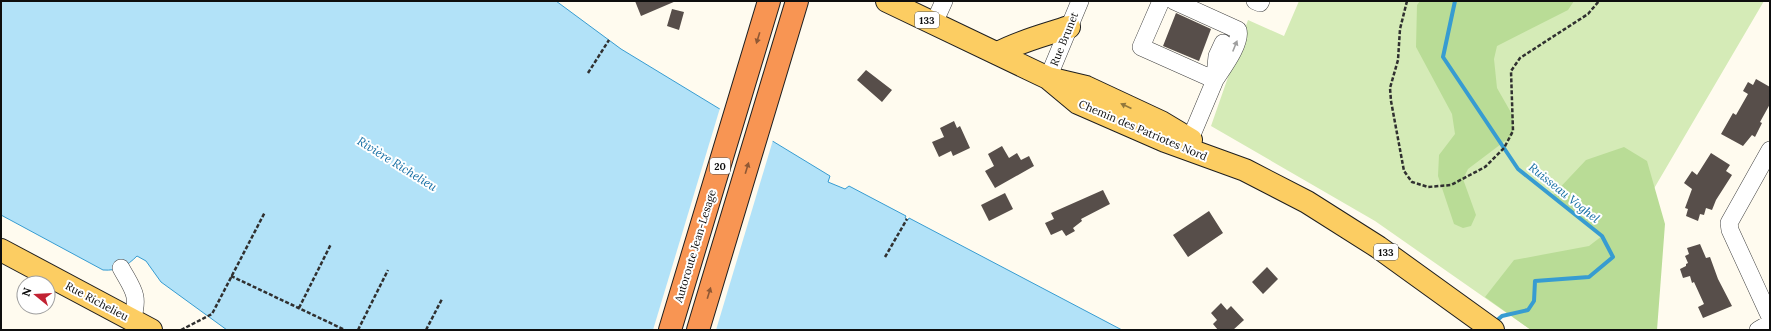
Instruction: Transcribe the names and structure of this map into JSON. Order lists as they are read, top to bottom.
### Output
{
  "streets": {
    "highway": ["20", "Autoroute Jean-Lesage"],
    "main road": ["133", "Chemin des Patriotes Nord", "Rue Richelieu"],
    "street": ["Rue Brunet"]
  },
  "crossings": [
    ["Rue Brunet", "Chemin des Patriotes Nord"]
  ],
  "water": ["Rivière Richelieu", "Ruisseau Voghel"],
  "north": "left"
}
